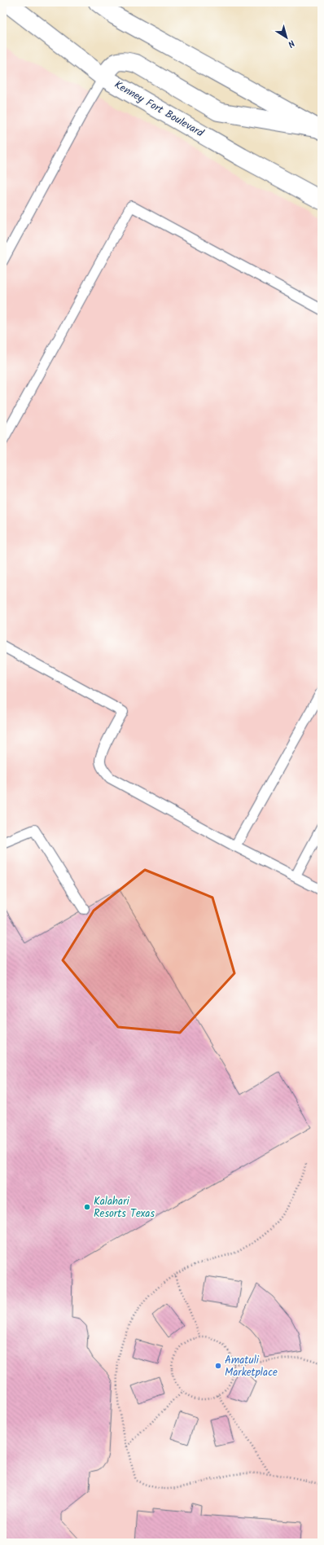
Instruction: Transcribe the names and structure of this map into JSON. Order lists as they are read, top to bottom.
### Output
{
  "streets": {
    "main road": ["Kenney Fort Boulevard"]
  },
  "places": ["Kalahari Resorts Texas", "Amatuli Marketplace"],
  "north": "bottom right"
}
